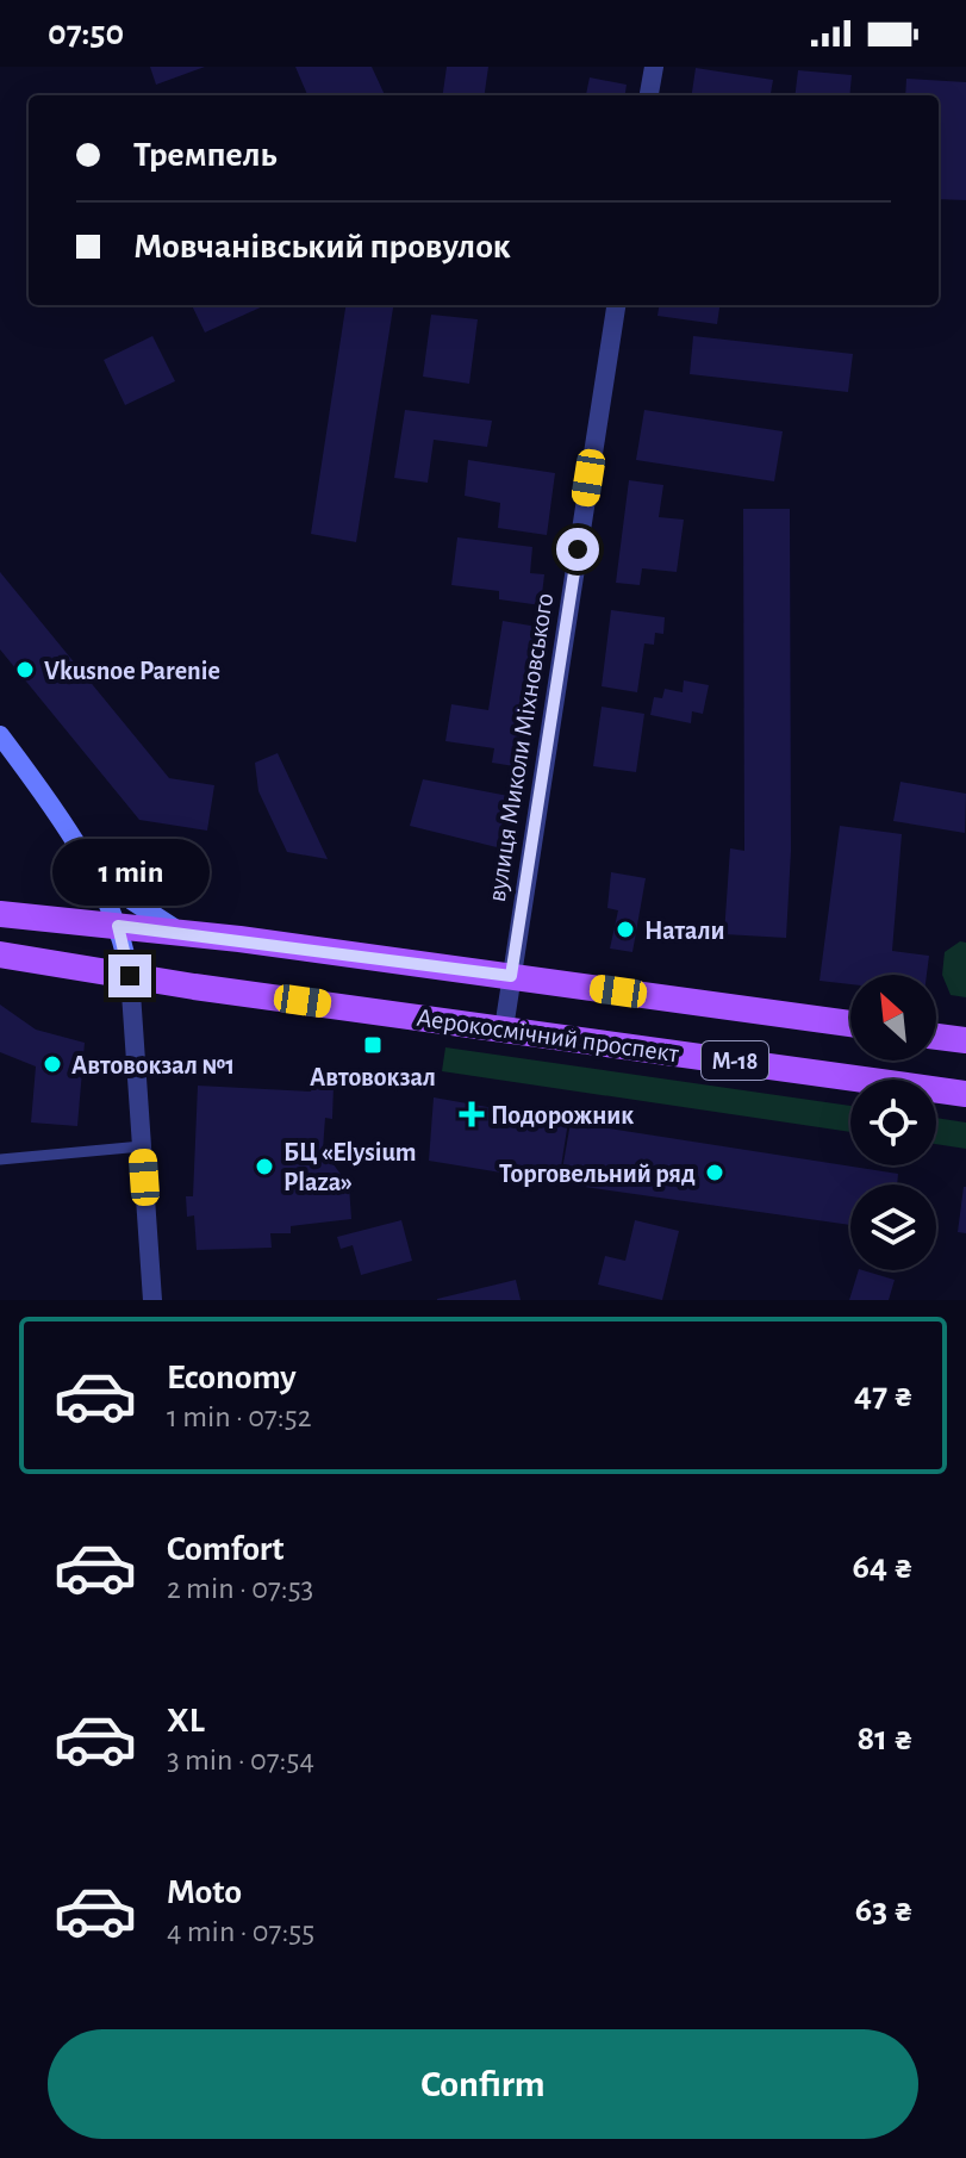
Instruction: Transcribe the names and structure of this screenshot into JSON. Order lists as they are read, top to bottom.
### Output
{
  "streets": {
    "main road": ["Аерокосмічний проспект", "М-18"],
    "street": ["вулиця Миколи Міхновського"]
  },
  "crossings": [
    ["вулиця Миколи Міхновського", "Аерокосмічний проспект"],
    ["Аерокосмічний проспект", "М-18"]
  ],
  "places": {
    "other": [
      "Vkusnoe Parenie",
      "Натали",
      "Автовокзал №1",
      "БЦ «Elysium Plaza»",
      "Торговельний ряд"
    ],
    "transit": ["Автовокзал"],
    "health": ["Подорожник"]
  },
  "north": "top left",
  "page": {
    "status": "07:50",
    "banner": ["Тремпель", "Мовчанівський провулок"],
    "bubble": "1 min",
    "list": [
      {
        "name": "Economy",
        "note": "1 min · 07:52",
        "value": "47 ₴"
      },
      {
        "name": "Comfort",
        "note": "2 min · 07:53",
        "value": "64 ₴"
      },
      {
        "name": "XL",
        "note": "3 min · 07:54",
        "value": "81 ₴"
      },
      {
        "name": "Moto",
        "note": "4 min · 07:55",
        "value": "63 ₴"
      }
    ],
    "buttons": "Confirm"
  }
}
